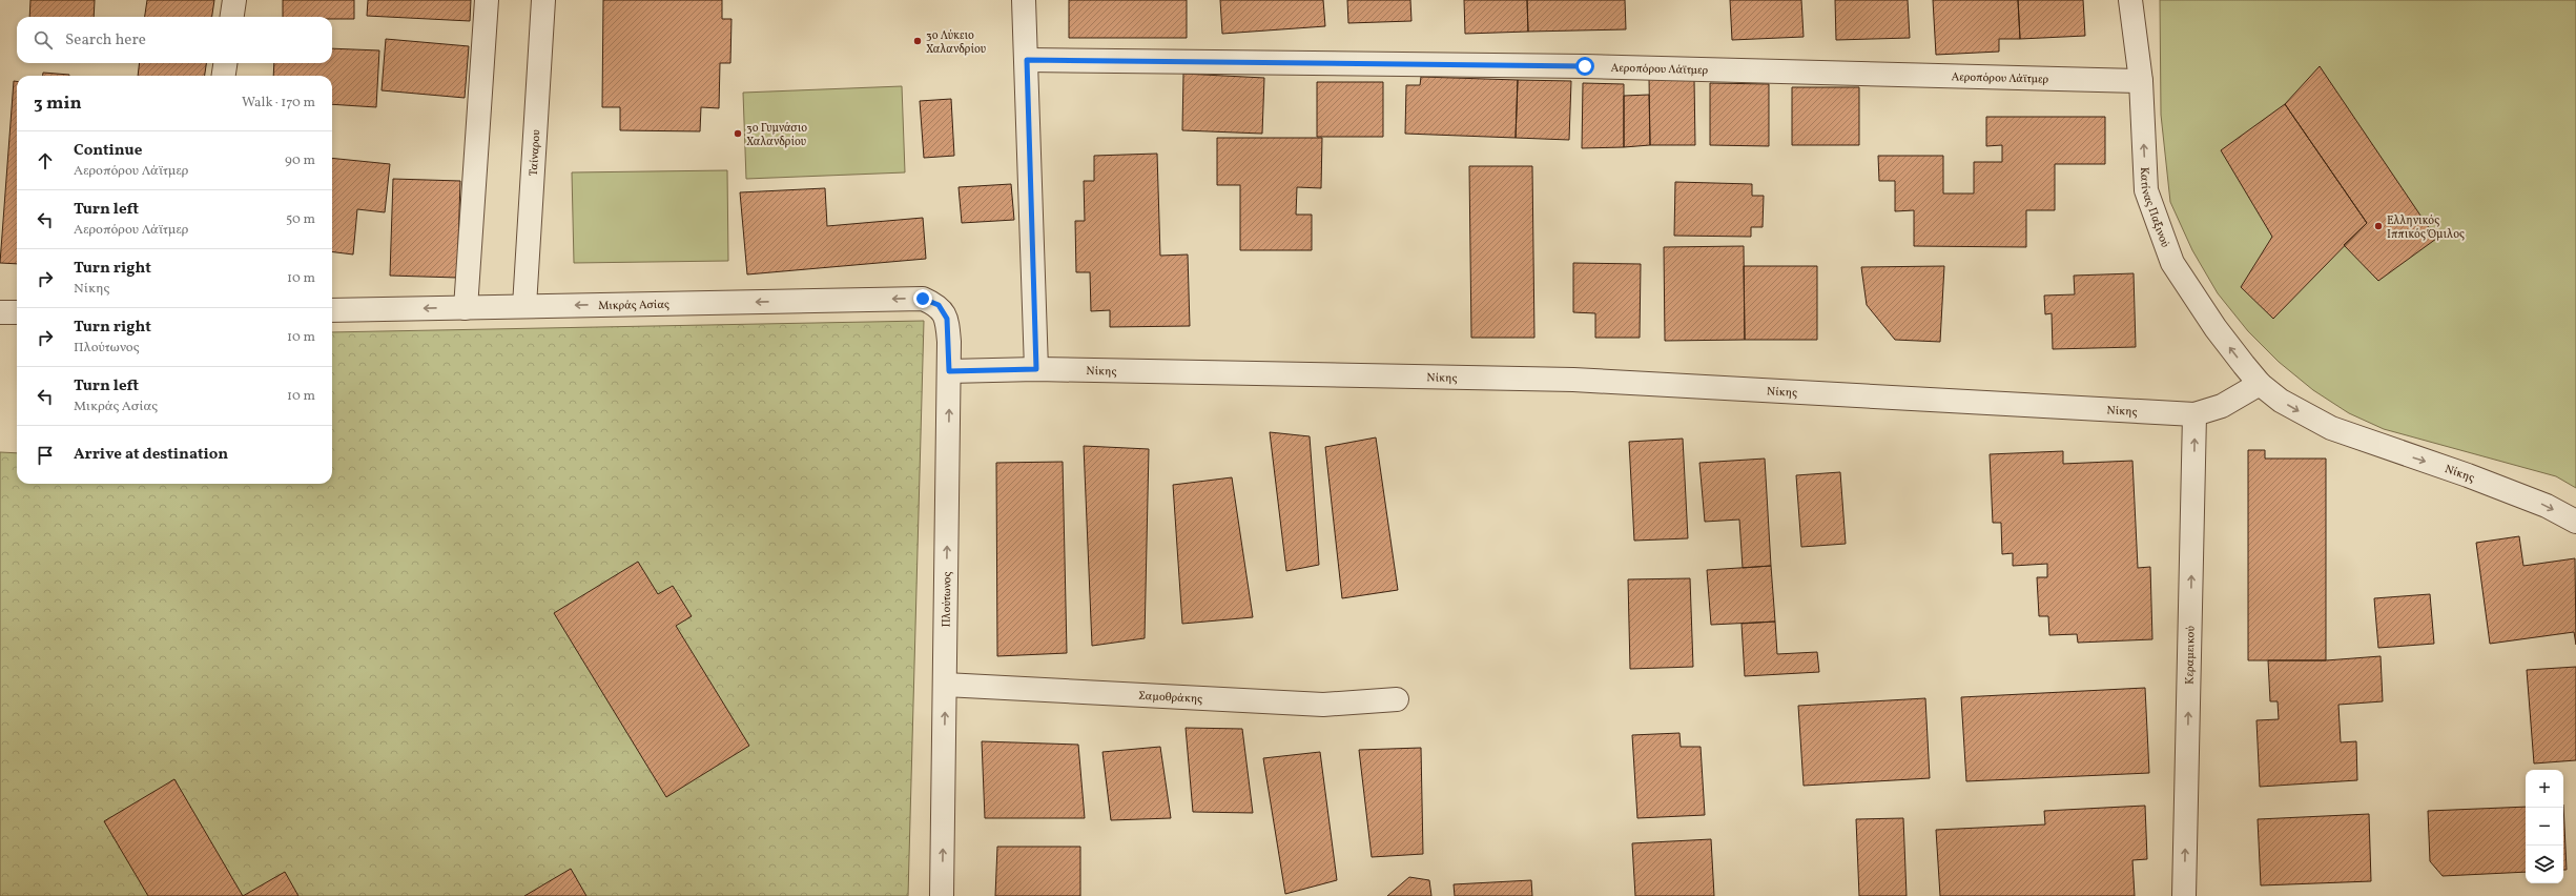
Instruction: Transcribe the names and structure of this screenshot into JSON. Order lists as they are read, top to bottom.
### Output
{
  "streets": {
    "street": [
      "Αεροπόρου Λάϊτμερ",
      "Ταίναρου",
      "Κατίνας Παξινού",
      "Μικράς Ασίας",
      "Νίκης",
      "Πλούτωνος",
      "Κεραμεικού",
      "Σαμοθράκης"
    ]
  },
  "crossings": [
    ["Αεροπόρου Λάϊτμερ", "Κατίνας Παξινού"],
    ["Ταίναρου", "Μικράς Ασίας"],
    ["Κατίνας Παξινού", "Νίκης"],
    ["Μικράς Ασίας", "Πλούτωνος"],
    ["Νίκης", "Πλούτωνος"],
    ["Νίκης", "Κεραμεικού"],
    ["Πλούτωνος", "Σαμοθράκης"]
  ],
  "one_way": [
    "Κατίνας Παξινού",
    "Μικράς Ασίας",
    "Πλούτωνος",
    "Κεραμεικού"
  ],
  "places": ["3ο Λύκειο Χαλανδρίου", "3ο Γυμνάσιο Χαλανδρίου", "Ελληνικός Ιππικός Όμιλος"],
  "page": {
    "search": "Search here",
    "heading": ["3 min", "Walk · 170 m"],
    "list": [
      ["Continue", "Αεροπόρου Λάϊτμερ", "90 m"],
      ["Turn left", "Αεροπόρου Λάϊτμερ", "50 m"],
      ["Turn right", "Νίκης", "10 m"],
      ["Turn right", "Πλούτωνος", "10 m"],
      ["Turn left", "Μικράς Ασίας", "10 m"],
      "Arrive at destination"
    ],
    "map_buttons": ["+", "−"]
  }
}
